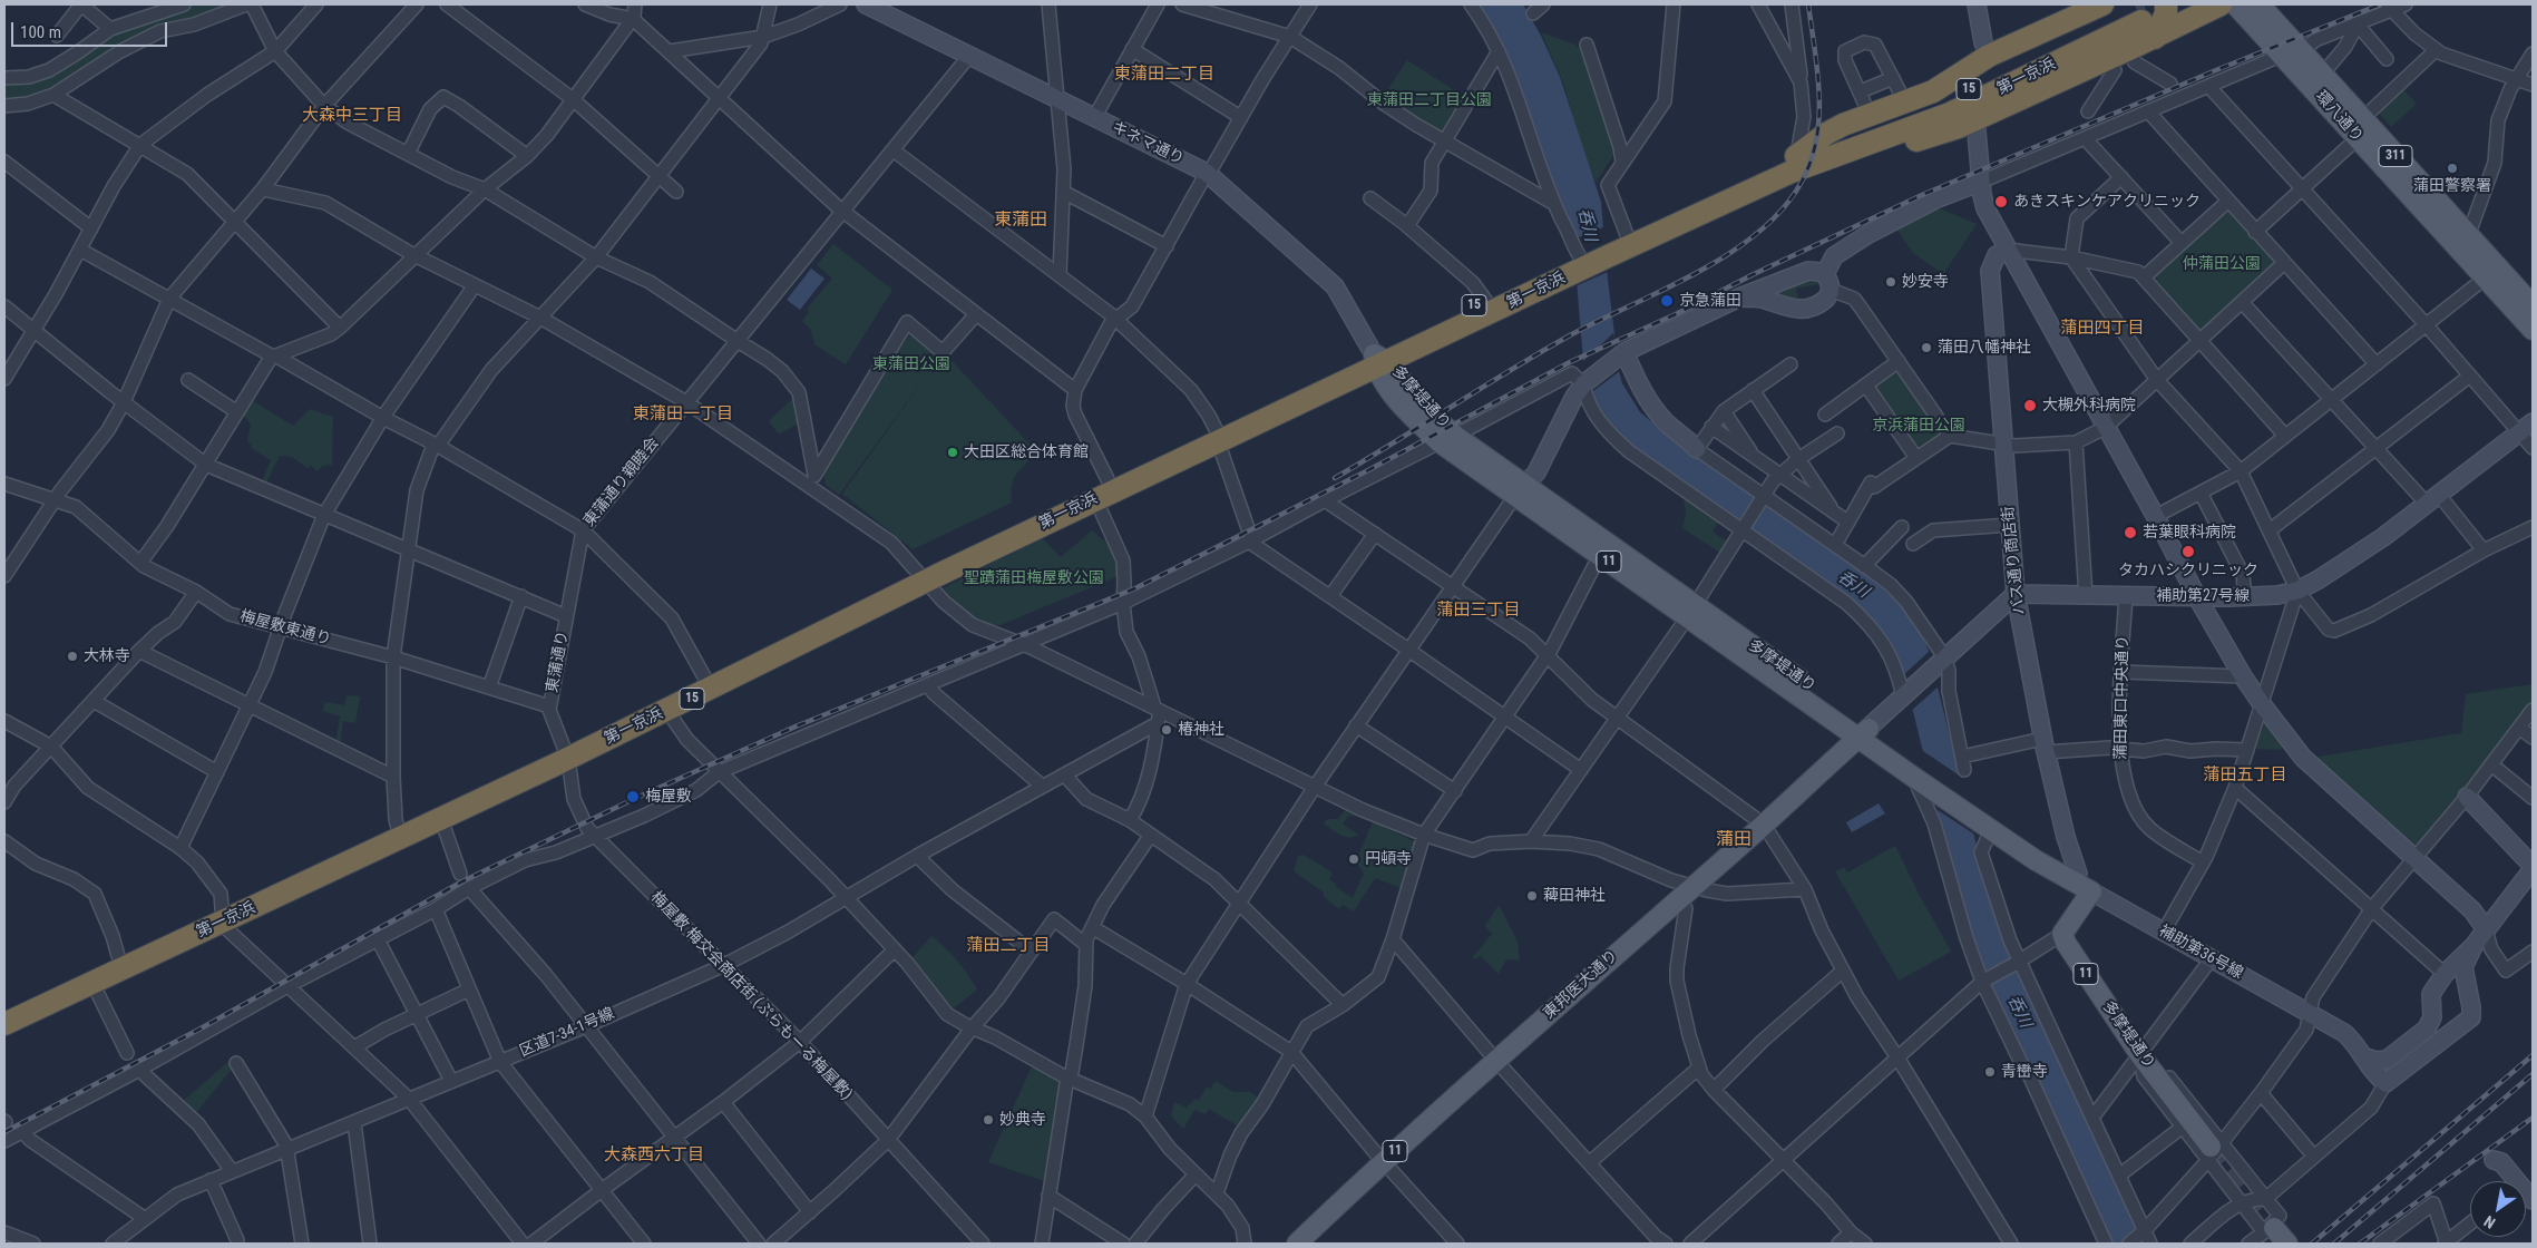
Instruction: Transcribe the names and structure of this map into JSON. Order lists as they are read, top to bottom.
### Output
{
  "streets": {
    "highway": ["第一京浜", "15"],
    "main road": [
      "環八通り",
      "311",
      "多摩堤通り",
      "11",
      "東邦医大通り"
    ],
    "street": [
      "キネマ通り",
      "東蒲通り親睦会",
      "バス通り商店街",
      "補助第27号線",
      "梅屋敷東通り",
      "東蒲通り",
      "蒲田東口中央通り",
      "補助第36号線",
      "梅屋敷 梅交会商店街 (ぷらもーる梅屋敷)",
      "区道7-34-1号線"
    ]
  },
  "crossings": [
    ["第一京浜", "キネマ通り"],
    ["第一京浜", "多摩堤通り"],
    ["第一京浜", "梅屋敷 梅交会商店街 (ぷらもーる梅屋敷)"],
    ["キネマ通り", "多摩堤通り"],
    ["キネマ通り", "東蒲通り親睦会"],
    ["多摩堤通り", "バス通り商店街"],
    ["多摩堤通り", "補助第36号線"],
    ["多摩堤通り", "東邦医大通り"],
    ["東蒲通り親睦会", "東蒲通り"],
    ["バス通り商店街", "補助第27号線"],
    ["補助第27号線", "蒲田東口中央通り"],
    ["梅屋敷東通り", "東蒲通り"],
    ["梅屋敷 梅交会商店街 (ぷらもーる梅屋敷)", "区道7-34-1号線"]
  ],
  "districts": [
    "東蒲田二丁目",
    "大森中三丁目",
    "東蒲田",
    "蒲田四丁目",
    "東蒲田一丁目",
    "蒲田三丁目",
    "蒲田五丁目",
    "蒲田",
    "蒲田二丁目",
    "大森西六丁目"
  ],
  "water": ["呑川"],
  "parks": [
    "東蒲田二丁目公園",
    "仲蒲田公園",
    "東蒲田公園",
    "京浜蒲田公園",
    "聖蹟蒲田梅屋敷公園"
  ],
  "places": [
    "蒲田警察署",
    "あきスキンケアクリニック",
    "妙安寺",
    "京急蒲田",
    "蒲田八幡神社",
    "大槻外科病院",
    "大田区総合体育館",
    "若葉眼科病院",
    "タカハシクリニック",
    "大林寺",
    "椿神社",
    "梅屋敷",
    "円頓寺",
    "薭田神社",
    "青巒寺",
    "妙典寺"
  ],
  "scale_bar": "100 m",
  "north": "bottom left"
}
